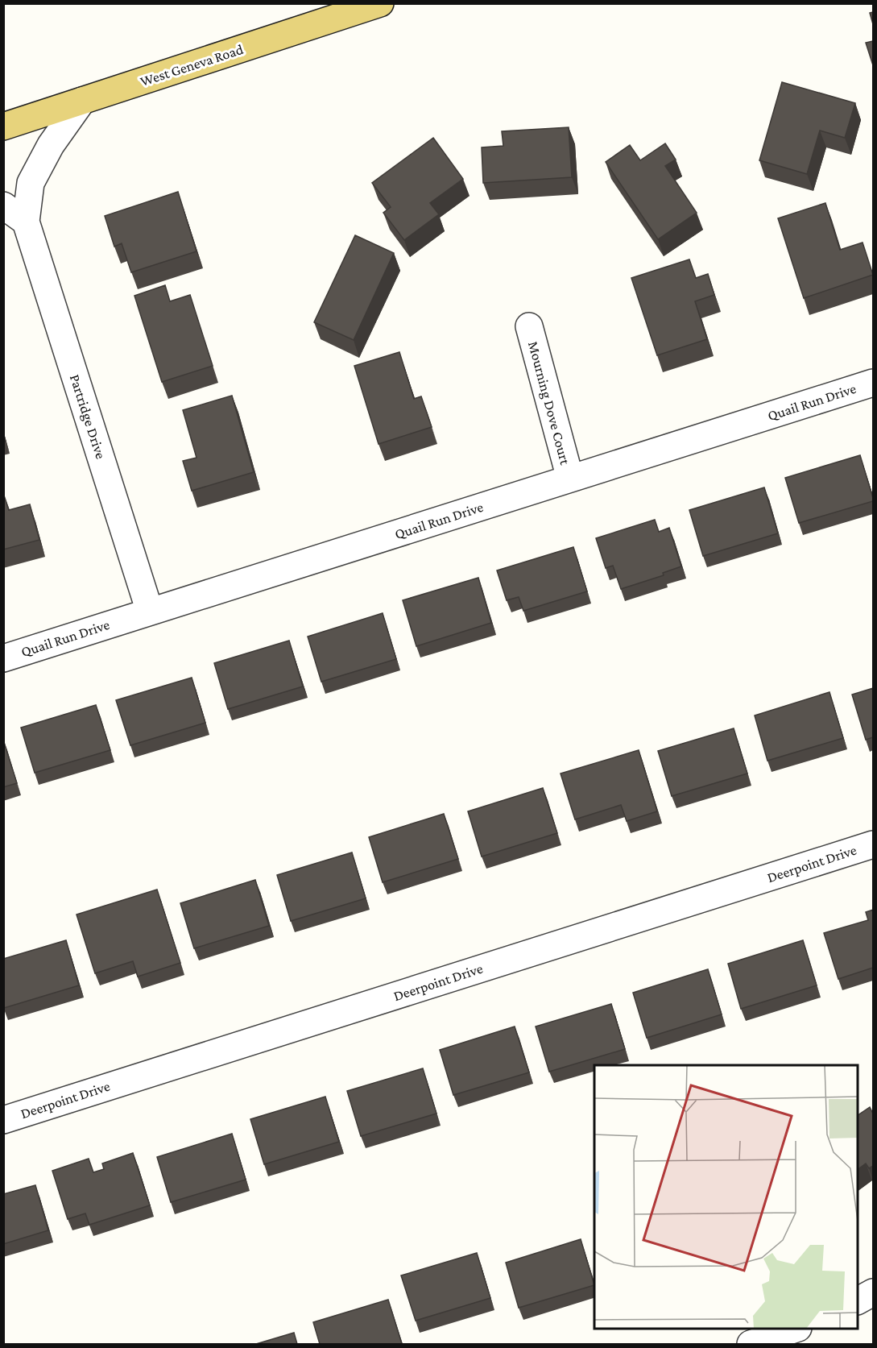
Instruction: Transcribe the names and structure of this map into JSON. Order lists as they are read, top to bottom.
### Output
{
  "streets": {
    "main road": ["West Geneva Road"],
    "street": [
      "Quail Run Drive",
      "Mourning Dove Court",
      "Partridge Drive",
      "Deerpoint Drive"
    ]
  },
  "crossings": [
    ["Quail Run Drive", "Mourning Dove Court"],
    ["Quail Run Drive", "Partridge Drive"]
  ]
}
